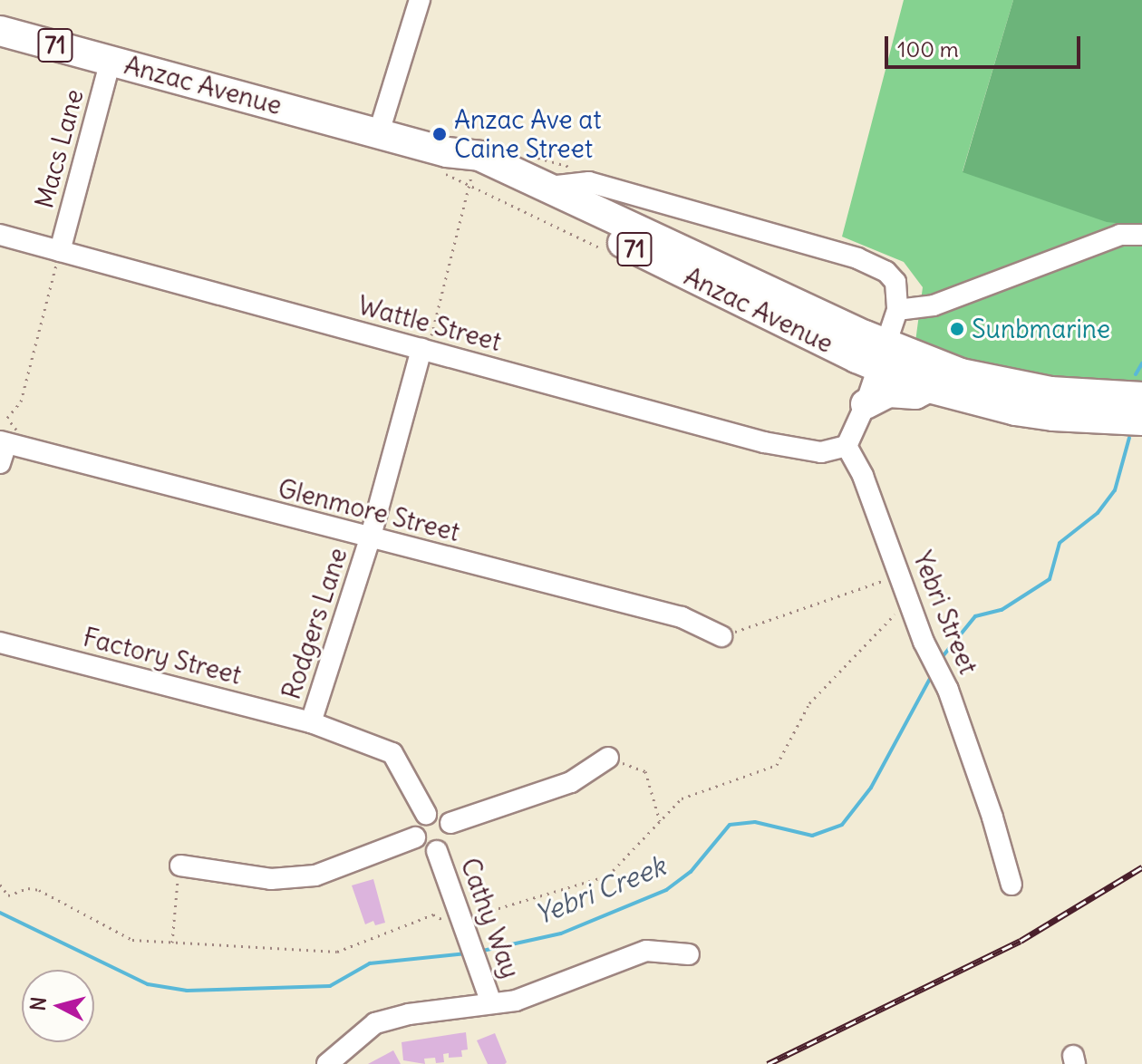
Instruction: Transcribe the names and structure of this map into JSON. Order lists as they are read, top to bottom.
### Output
{
  "streets": {
    "highway": ["71", "Anzac Avenue"],
    "street": [
      "Macs Lane",
      "Wattle Street",
      "Glenmore Street",
      "Yebri Street",
      "Rodgers Lane",
      "Factory Street",
      "Cathy Way"
    ]
  },
  "crossings": [
    ["Anzac Avenue", "Macs Lane"],
    ["Macs Lane", "Wattle Street"],
    ["Wattle Street", "Yebri Street"],
    ["Wattle Street", "Rodgers Lane"],
    ["Glenmore Street", "Rodgers Lane"],
    ["Rodgers Lane", "Factory Street"],
    ["Rodgers Lane", "Cathy Way"]
  ],
  "water": ["Yebri Creek"],
  "places": ["Anzac Ave at Caine Street", "Sunbmarine"],
  "scale_bar": "100 m",
  "north": "left"
}
